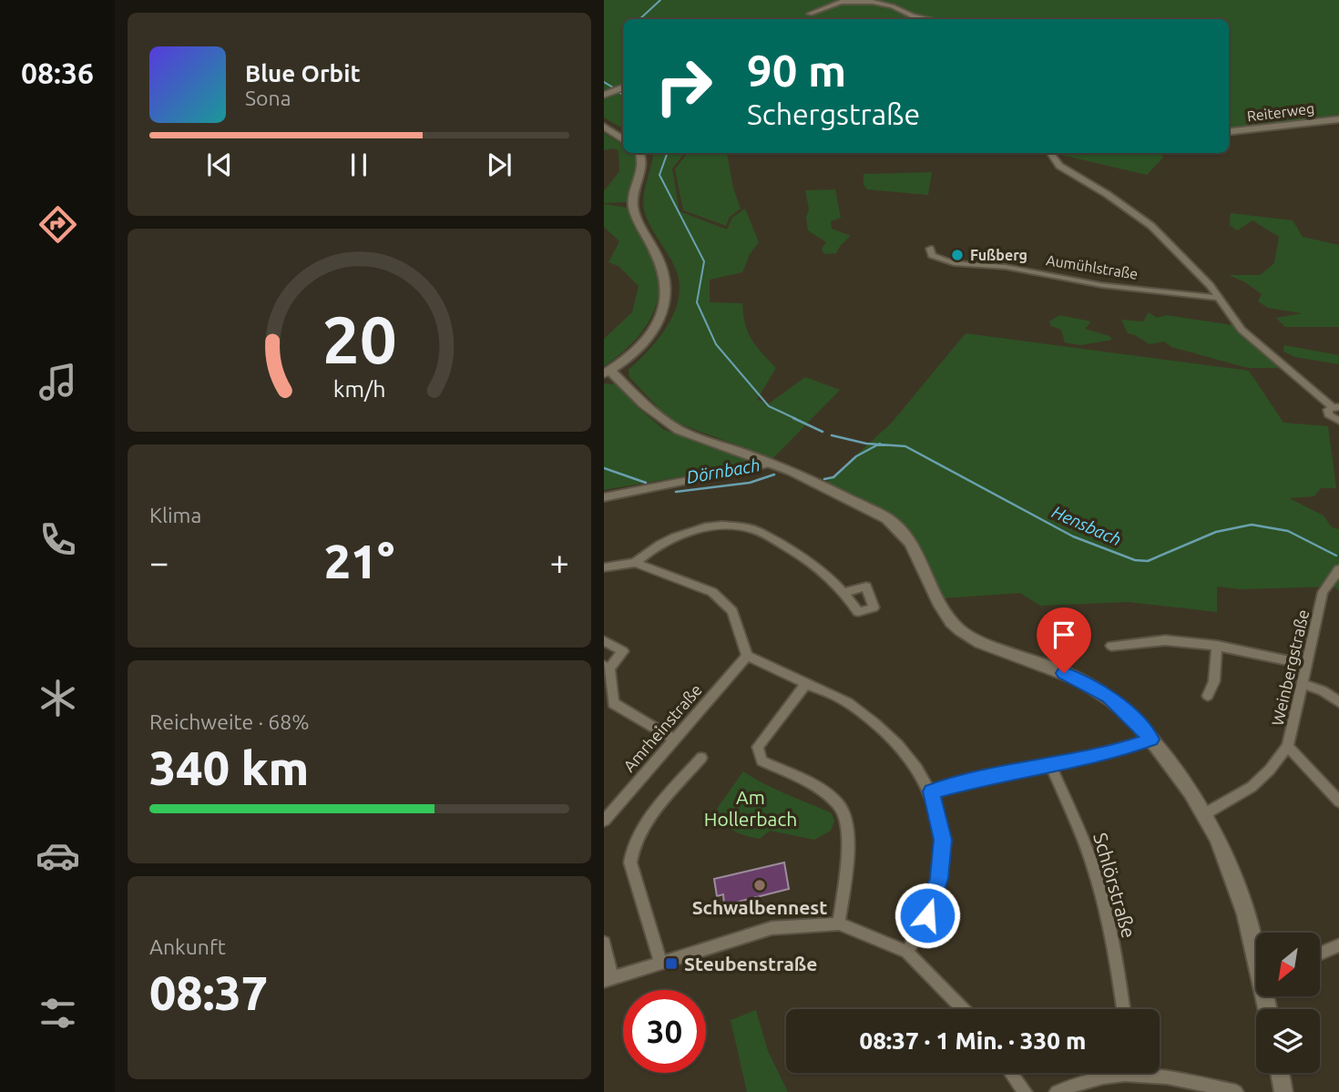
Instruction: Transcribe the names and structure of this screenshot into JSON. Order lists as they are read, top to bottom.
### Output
{
  "streets": {
    "street": [
      "Reiterweg",
      "Aumühlstraße",
      "Weinbergstraße",
      "Amrheinstraße",
      "Schlörstraße"
    ]
  },
  "water": ["Dörnbach", "Hensbach"],
  "parks": ["Am Hollerbach"],
  "places": {
    "other": ["Fußberg", "Schwalbennest"],
    "transit": ["Steubenstraße"]
  },
  "north": "bottom left",
  "page": {
    "tabs": "08:36",
    "turn": ["90 m", "Schergstraße"],
    "song": ["Blue Orbit", "Sona"],
    "tile": [
      "Klima",
      ["Reichweite · 68%", "340 km"],
      ["Ankunft", "08:37"]
    ],
    "heat": ["−", "21°", "+"],
    "limit": "30",
    "trip": "08:37 · 1 Min. · 330 m",
    "gauge": ["20", "km/h"]
  }
}
